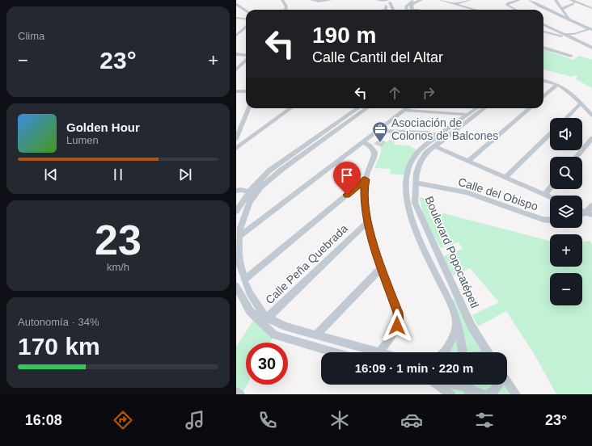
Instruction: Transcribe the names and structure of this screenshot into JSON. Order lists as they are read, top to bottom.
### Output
{
  "streets": {
    "street": ["Calle del Obispo", "Boulevard Popocatépetl", "Calle Peña Quebrada"]
  },
  "crossings": [
    ["Calle del Obispo", "Boulevard Popocatépetl"]
  ],
  "places": {
    "office": ["Asociación de Colonos de Balcones"]
  },
  "page": {
    "tile": [
      "Clima",
      ["23", "km/h"],
      ["Autonomía · 34%", "170 km"]
    ],
    "turn": ["190 m", "Calle Cantil del Altar"],
    "heat": ["−", "23°", "+"],
    "song": ["Golden Hour", "Lumen"],
    "map_buttons": ["+", "−"],
    "limit": "30",
    "trip": "16:09 · 1 min · 220 m",
    "tabs": ["16:08", "23°"]
  }
}
